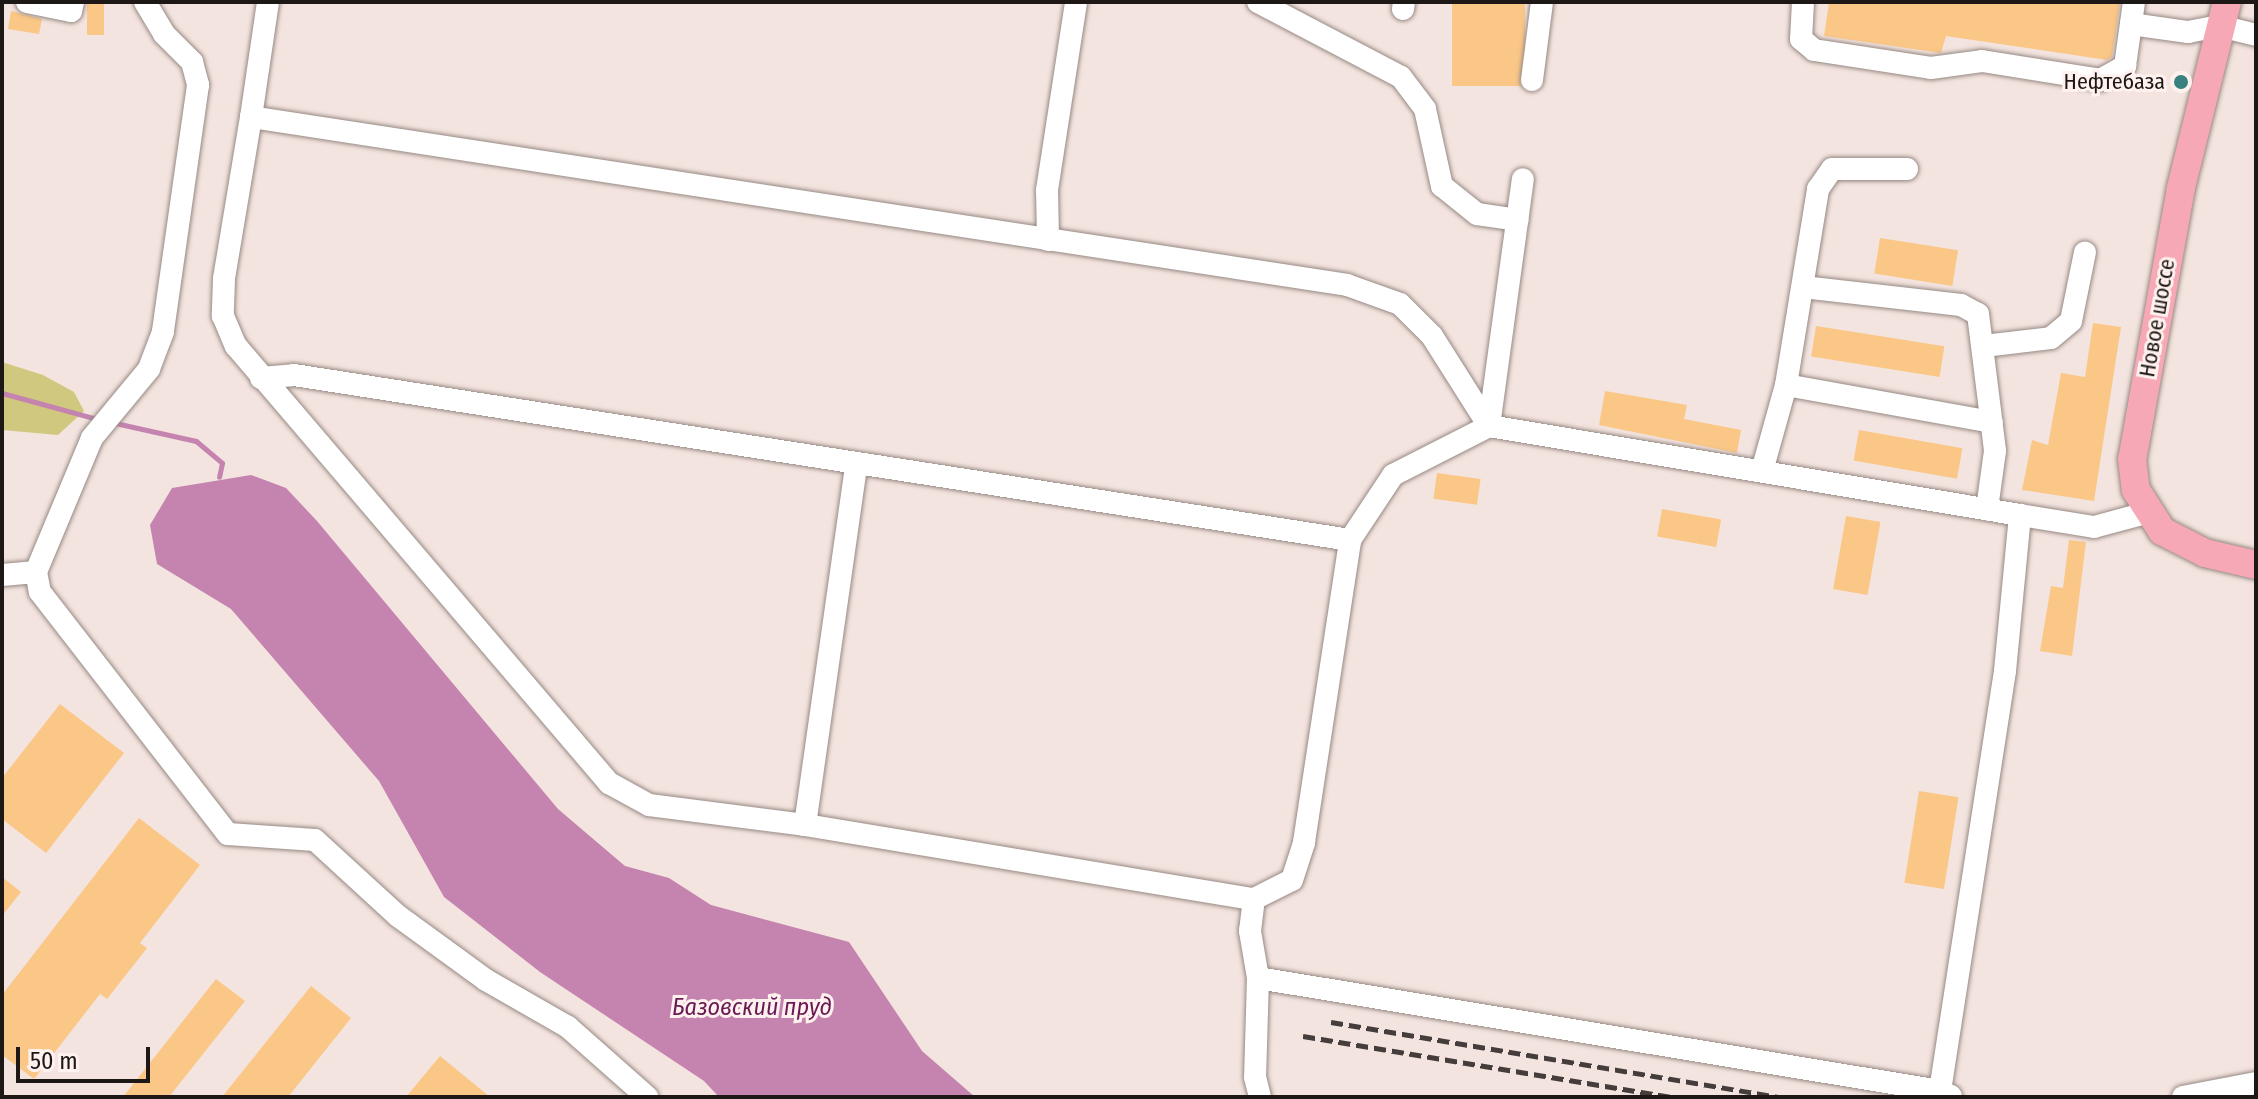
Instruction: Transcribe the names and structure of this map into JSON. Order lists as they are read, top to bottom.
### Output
{
  "streets": {
    "main road": ["Новое шоссе"]
  },
  "water": ["Базовский пруд"],
  "places": ["Нефтебаза"],
  "scale_bar": "50 m"
}
